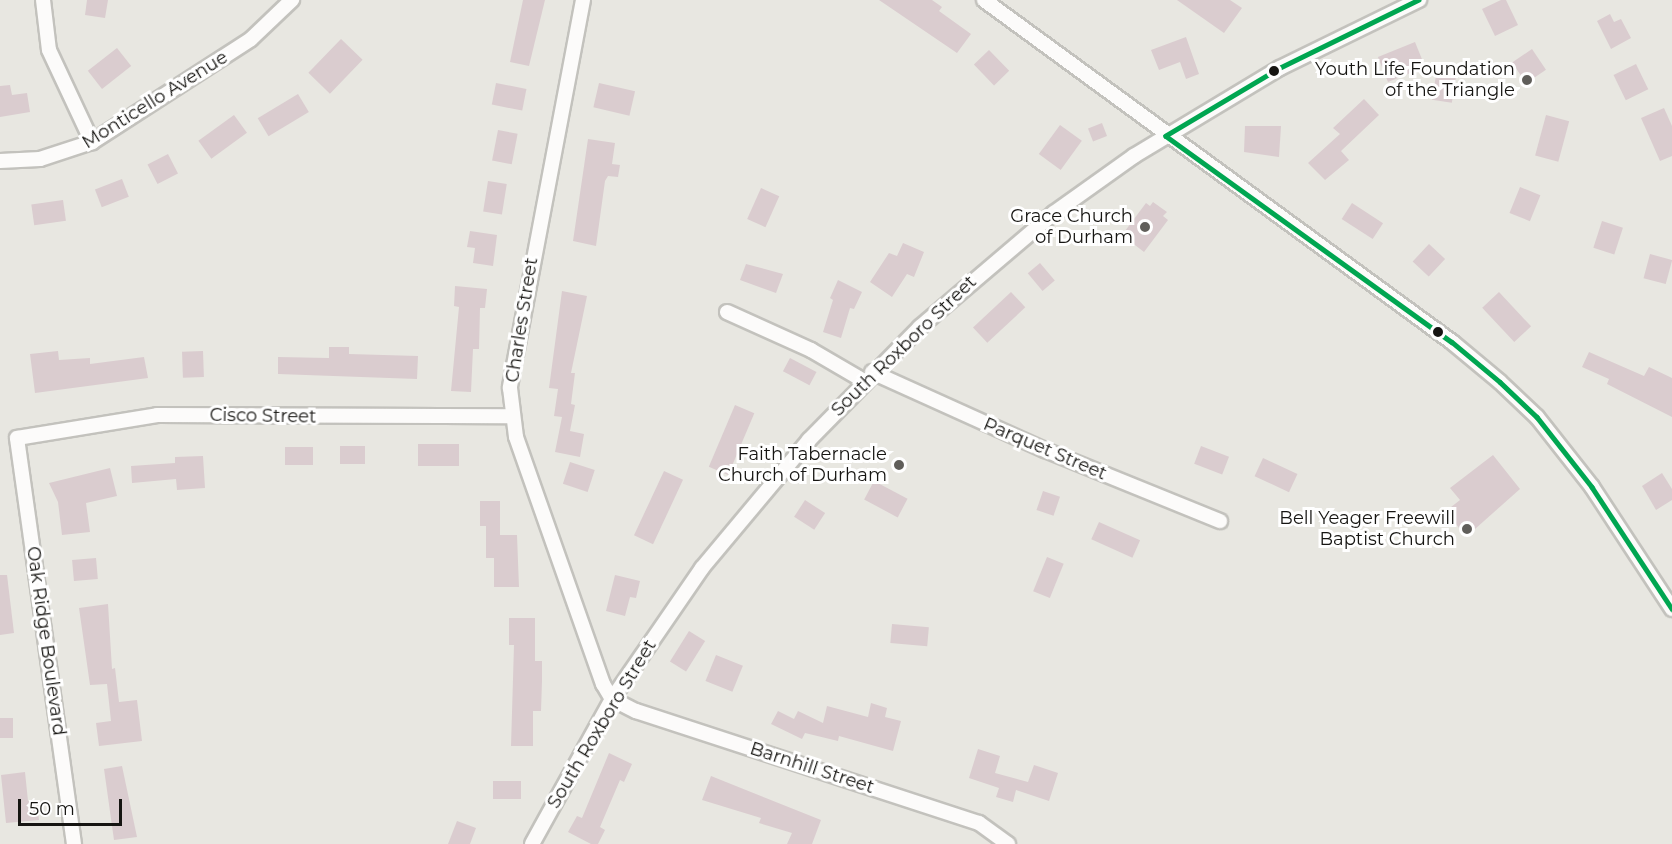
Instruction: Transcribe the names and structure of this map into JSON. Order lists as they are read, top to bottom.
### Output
{
  "streets": {
    "street": [
      "Monticello Avenue",
      "Charles Street",
      "South Roxboro Street",
      "Cisco Street",
      "Parquet Street",
      "Oak Ridge Boulevard",
      "Barnhill Street"
    ]
  },
  "crossings": [
    ["Charles Street", "South Roxboro Street"],
    ["Charles Street", "Cisco Street"],
    ["Charles Street", "Barnhill Street"],
    ["South Roxboro Street", "Parquet Street"],
    ["South Roxboro Street", "Barnhill Street"],
    ["Cisco Street", "Oak Ridge Boulevard"]
  ],
  "places": [
    "Youth Life Foundation of the Triangle",
    "Grace Church of Durham",
    "Faith Tabernacle Church of Durham",
    "Bell Yeager Freewill Baptist Church"
  ],
  "scale_bar": "50 m"
}
